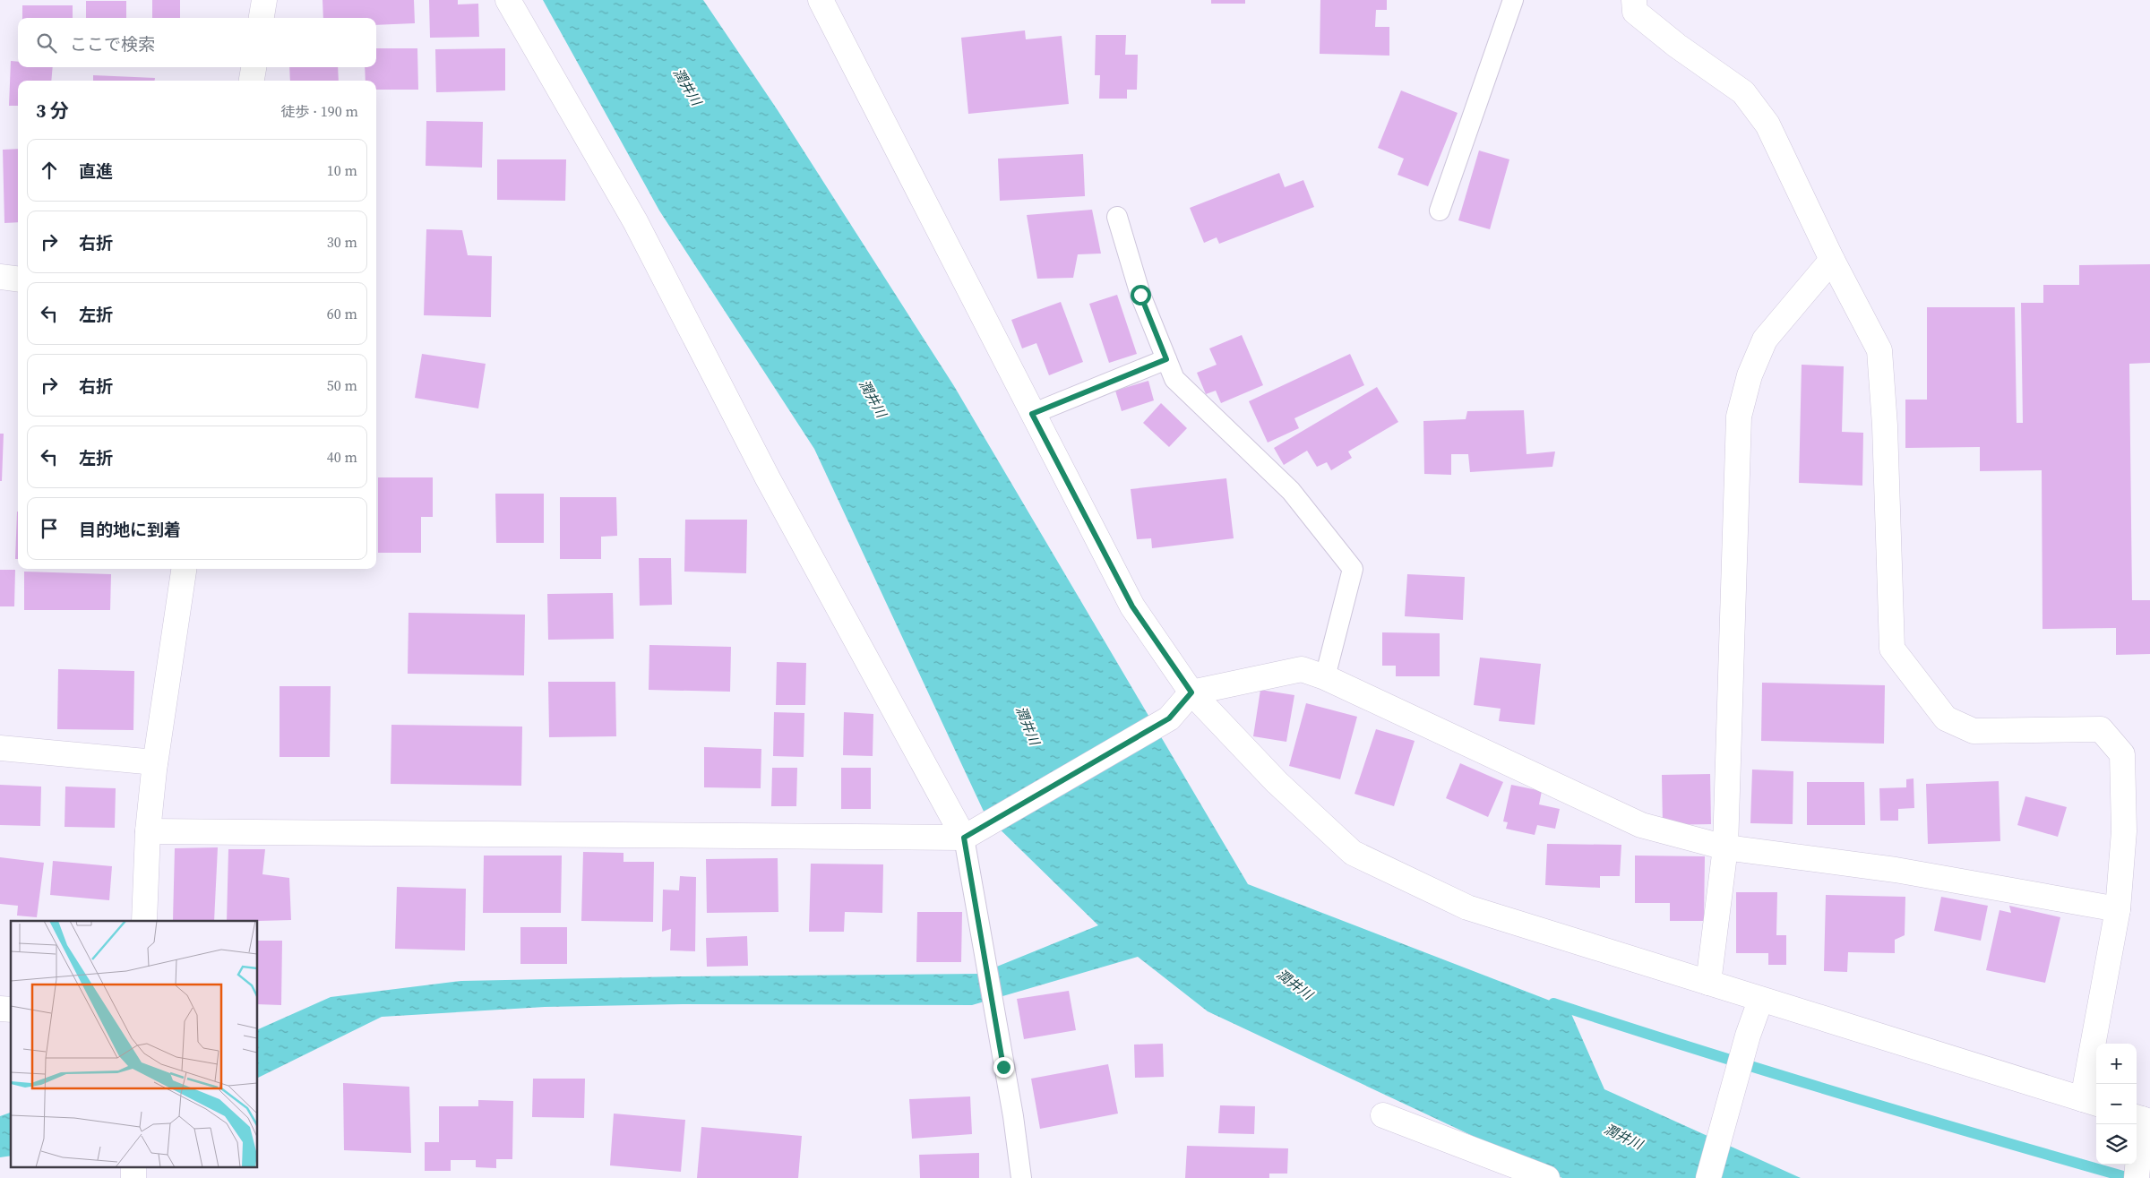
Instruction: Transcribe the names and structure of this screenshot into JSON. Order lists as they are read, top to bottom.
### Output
{
  "water": ["潤井川"],
  "page": {
    "search": "ここで検索",
    "heading": ["3 分", "徒歩 · 190 m"],
    "list": [
      ["直進", "10 m"],
      ["右折", "30 m"],
      ["左折", "60 m"],
      ["右折", "50 m"],
      ["左折", "40 m"],
      "目的地に到着"
    ],
    "map_buttons": ["+", "−"]
  }
}
